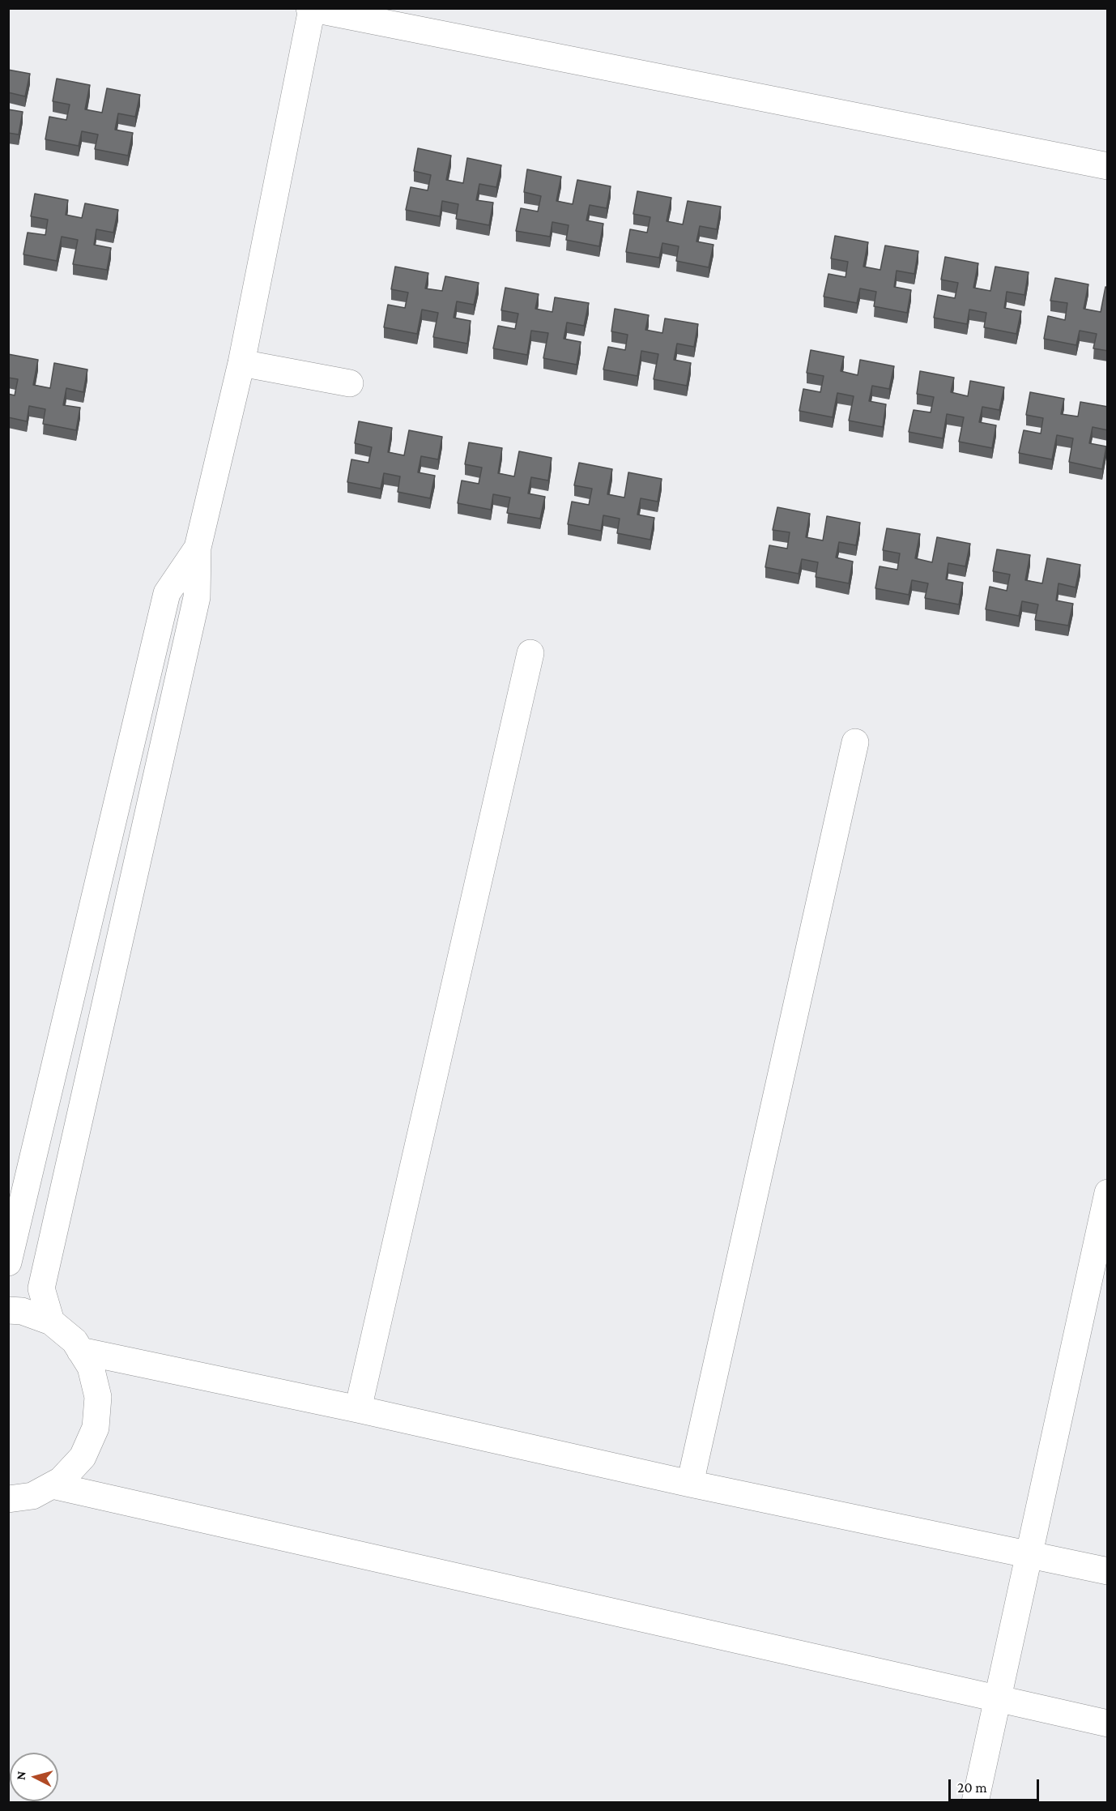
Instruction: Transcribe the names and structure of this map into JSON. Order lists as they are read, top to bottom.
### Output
{
  "scale_bar": "20 m",
  "north": "left"
}
